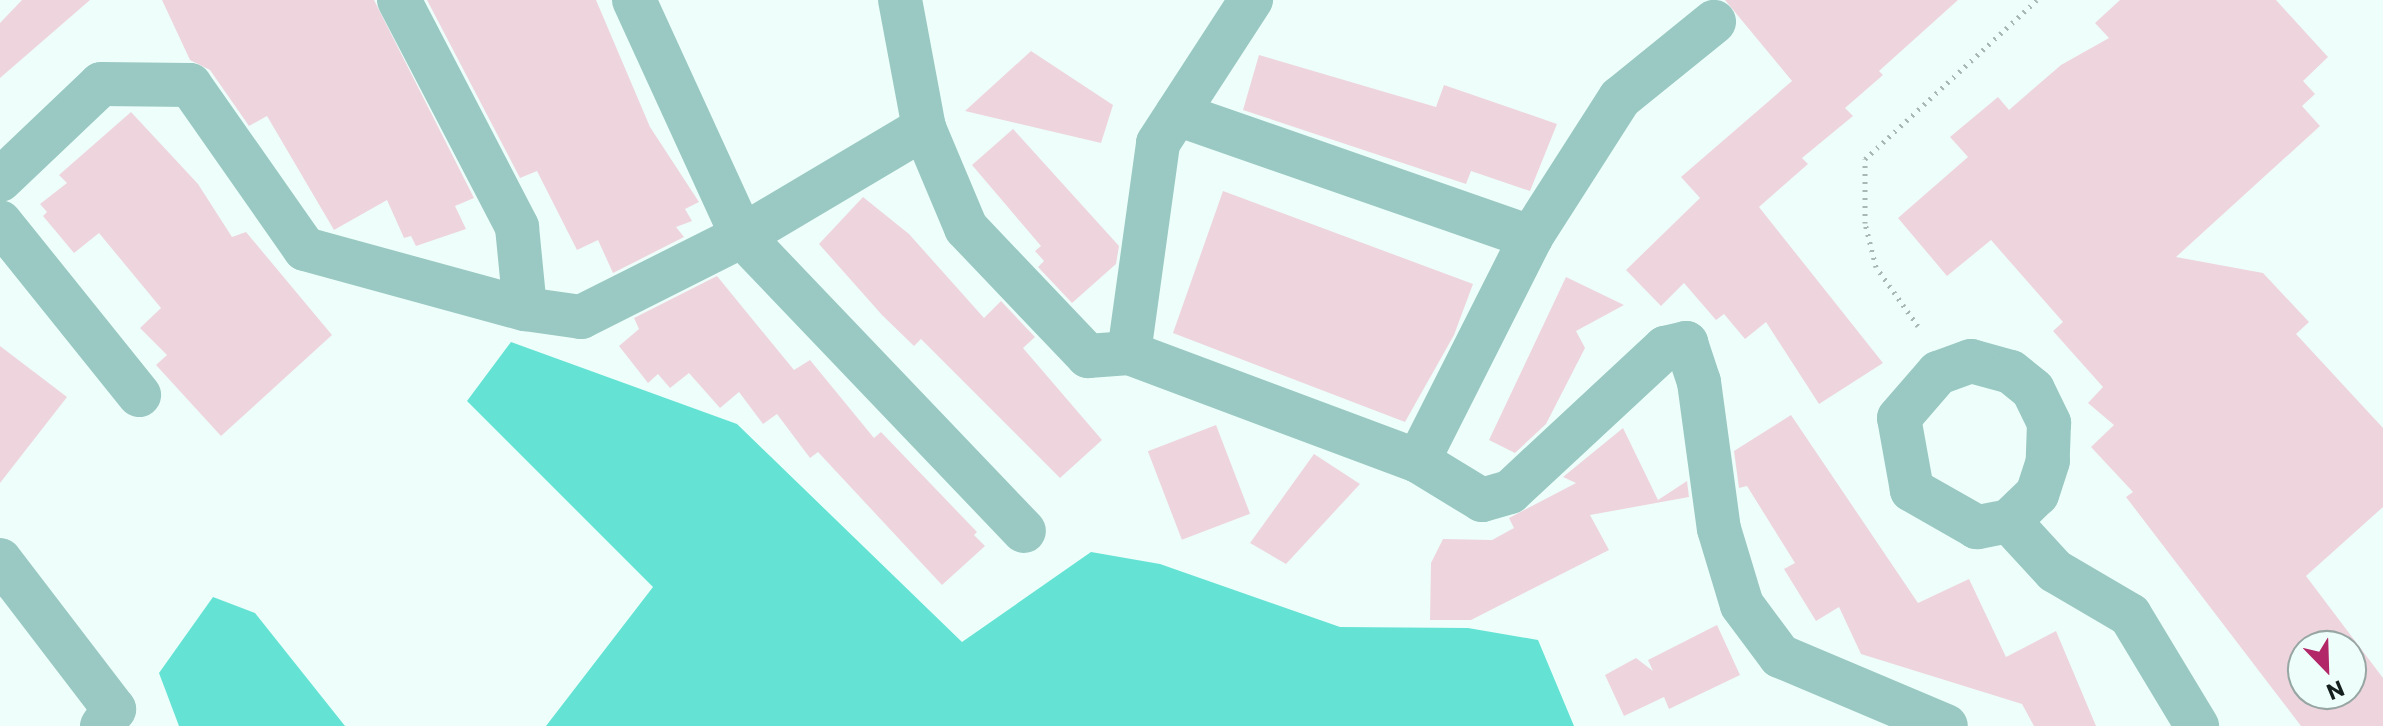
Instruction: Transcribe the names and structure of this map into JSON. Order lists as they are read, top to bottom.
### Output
{
  "north": "bottom right"
}
